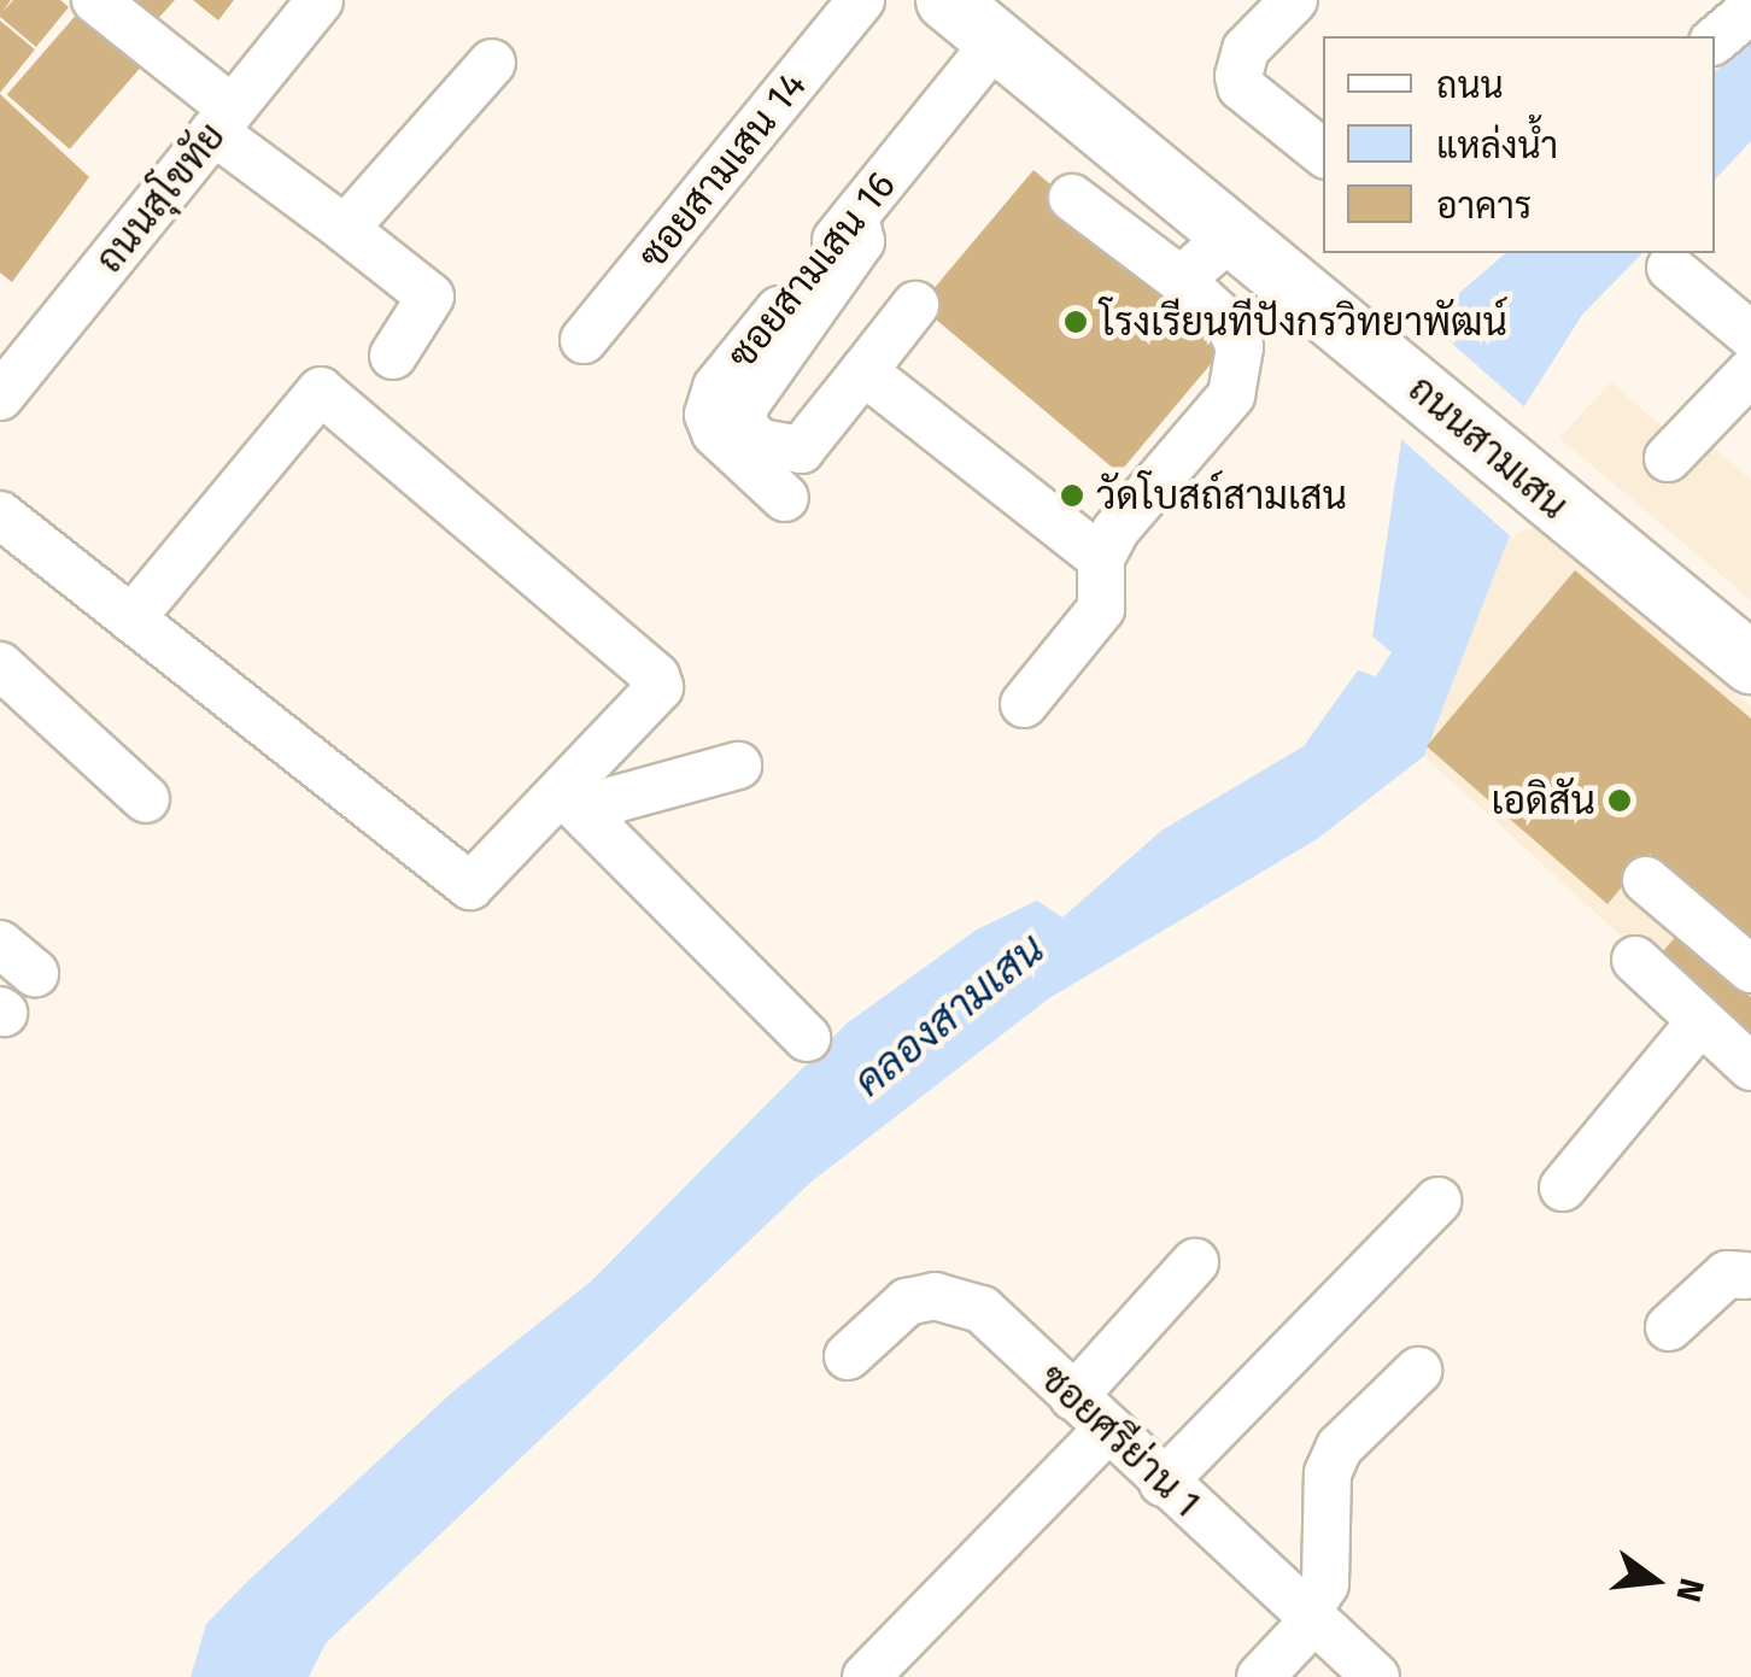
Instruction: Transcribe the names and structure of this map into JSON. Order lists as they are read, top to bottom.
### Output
{
  "streets": {
    "main road": ["ถนนสามเสน"],
    "street": [
      "ซอยสามเสน 14",
      "ถนนสุโขทัย",
      "ซอยสามเสน 16",
      "ซอยศรีย่าน 1"
    ]
  },
  "crossings": [
    ["ซอยสามเสน 16", "ถนนสามเสน"]
  ],
  "water": ["คลองสามเสน"],
  "places": ["โรงเรียนทีปังกรวิทยาพัฒน์", "วัดโบสถ์สามเสน", "เอดิสัน"],
  "legend": ["ถนน", "แหล่งน้ำ", "อาคาร"],
  "north": "right"
}
